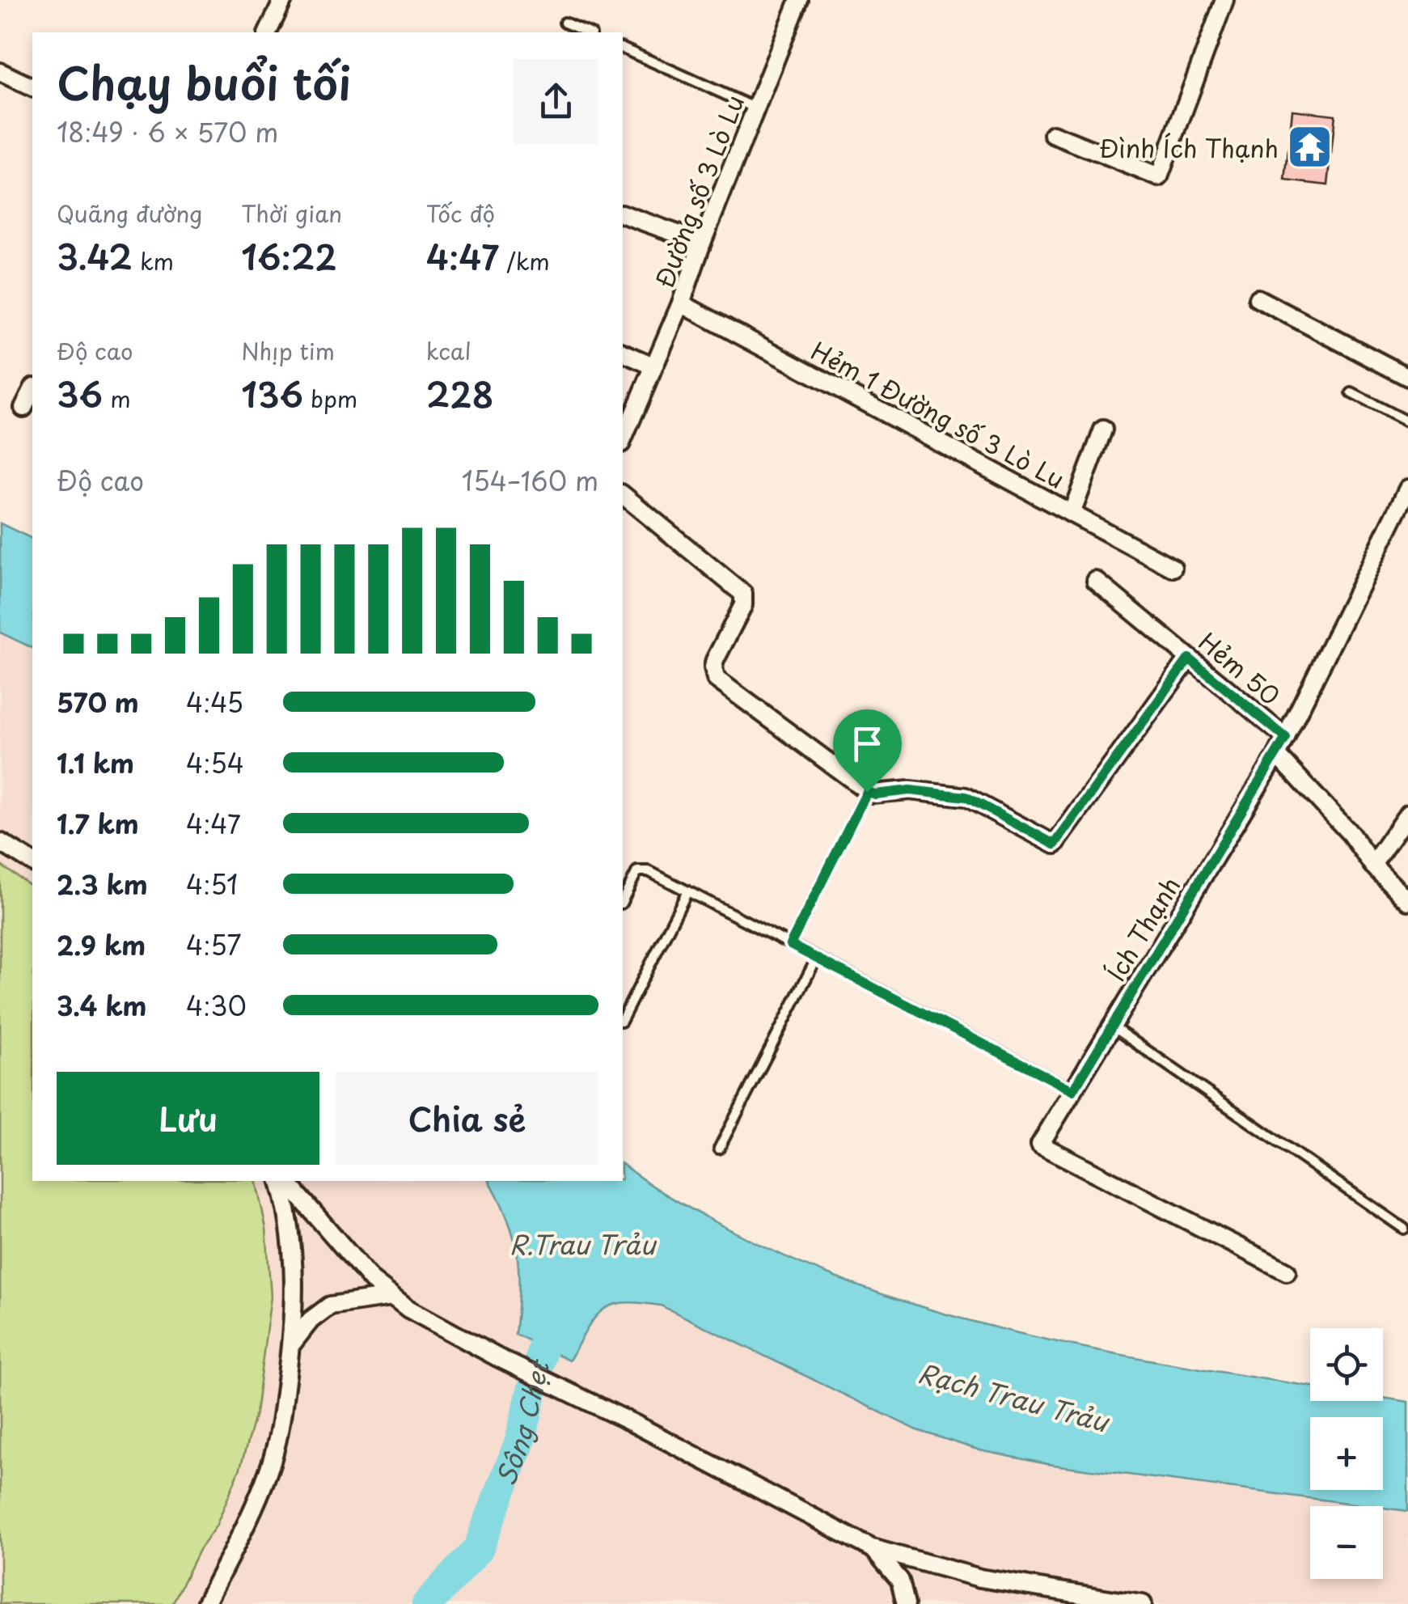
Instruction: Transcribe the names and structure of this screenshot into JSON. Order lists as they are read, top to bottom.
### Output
{
  "streets": {
    "street": [
      "Đường số 3 Lò Lu",
      "Hẻm 1 Đường số 3 Lò Lu",
      "Hẻm 50",
      "Ích Thạnh"
    ]
  },
  "crossings": [
    ["Đường số 3 Lò Lu", "Hẻm 1 Đường số 3 Lò Lu"],
    ["Hẻm 50", "Ích Thạnh"]
  ],
  "water": ["R.Trau Trảu", "Rạch Trau Trảu", "Sông Chẹt"],
  "places": {
    "temple": ["Đình Ích Thạnh"]
  },
  "page": {
    "heading": ["Chạy buổi tối", "18:49 · 6 × 570 m"],
    "stats": [
      ["Quãng đường", "3.42 km"],
      ["Thời gian", "16:22"],
      ["Tốc độ", "4:47 /km"],
      ["Độ cao", "36 m"],
      ["Nhịp tim", "136 bpm"],
      ["kcal", "228"]
    ],
    "chart": ["Độ cao", "154–160 m"],
    "list": [
      {
        "name": "570 m",
        "note": "4:45"
      },
      {
        "name": "1.1 km",
        "note": "4:54"
      },
      {
        "name": "1.7 km",
        "note": "4:47"
      },
      {
        "name": "2.3 km",
        "note": "4:51"
      },
      {
        "name": "2.9 km",
        "note": "4:57"
      },
      {
        "name": "3.4 km",
        "note": "4:30"
      }
    ],
    "buttons": ["Lưu", "Chia sẻ"],
    "map_buttons": ["+", "−"]
  }
}
